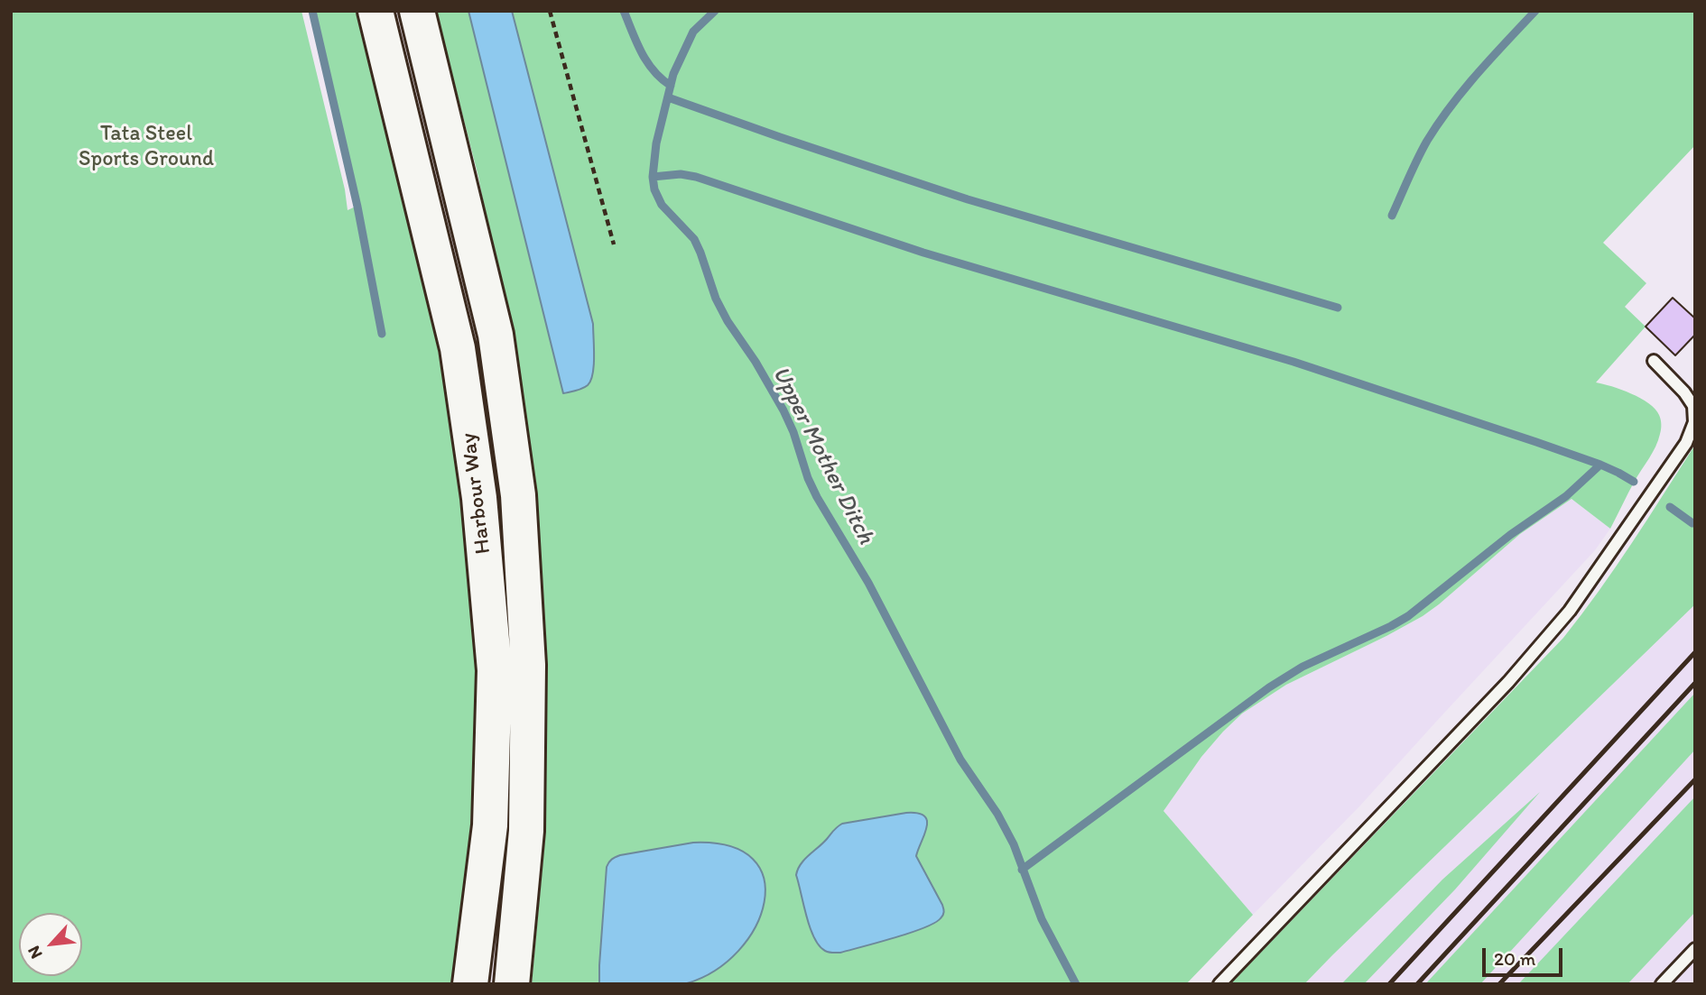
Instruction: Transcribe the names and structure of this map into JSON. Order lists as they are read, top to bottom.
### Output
{
  "streets": {
    "main road": ["Harbour Way"]
  },
  "water": ["Upper Mother Ditch"],
  "parks": ["Tata Steel Sports Ground"],
  "scale_bar": "20 m",
  "north": "bottom left"
}
